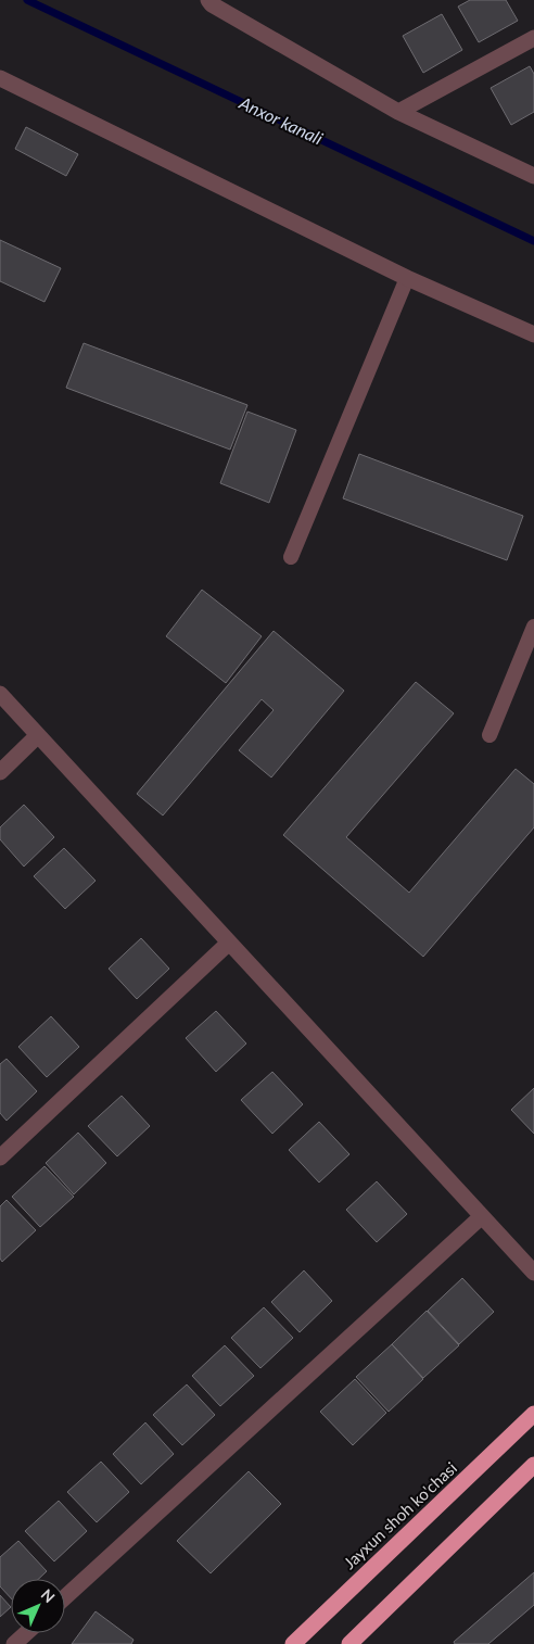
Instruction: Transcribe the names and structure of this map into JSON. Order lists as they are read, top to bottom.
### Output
{
  "streets": {
    "highway": ["Jayxun shoh ko'chasi"]
  },
  "water": ["Anxor kanali"],
  "north": "top right"
}
